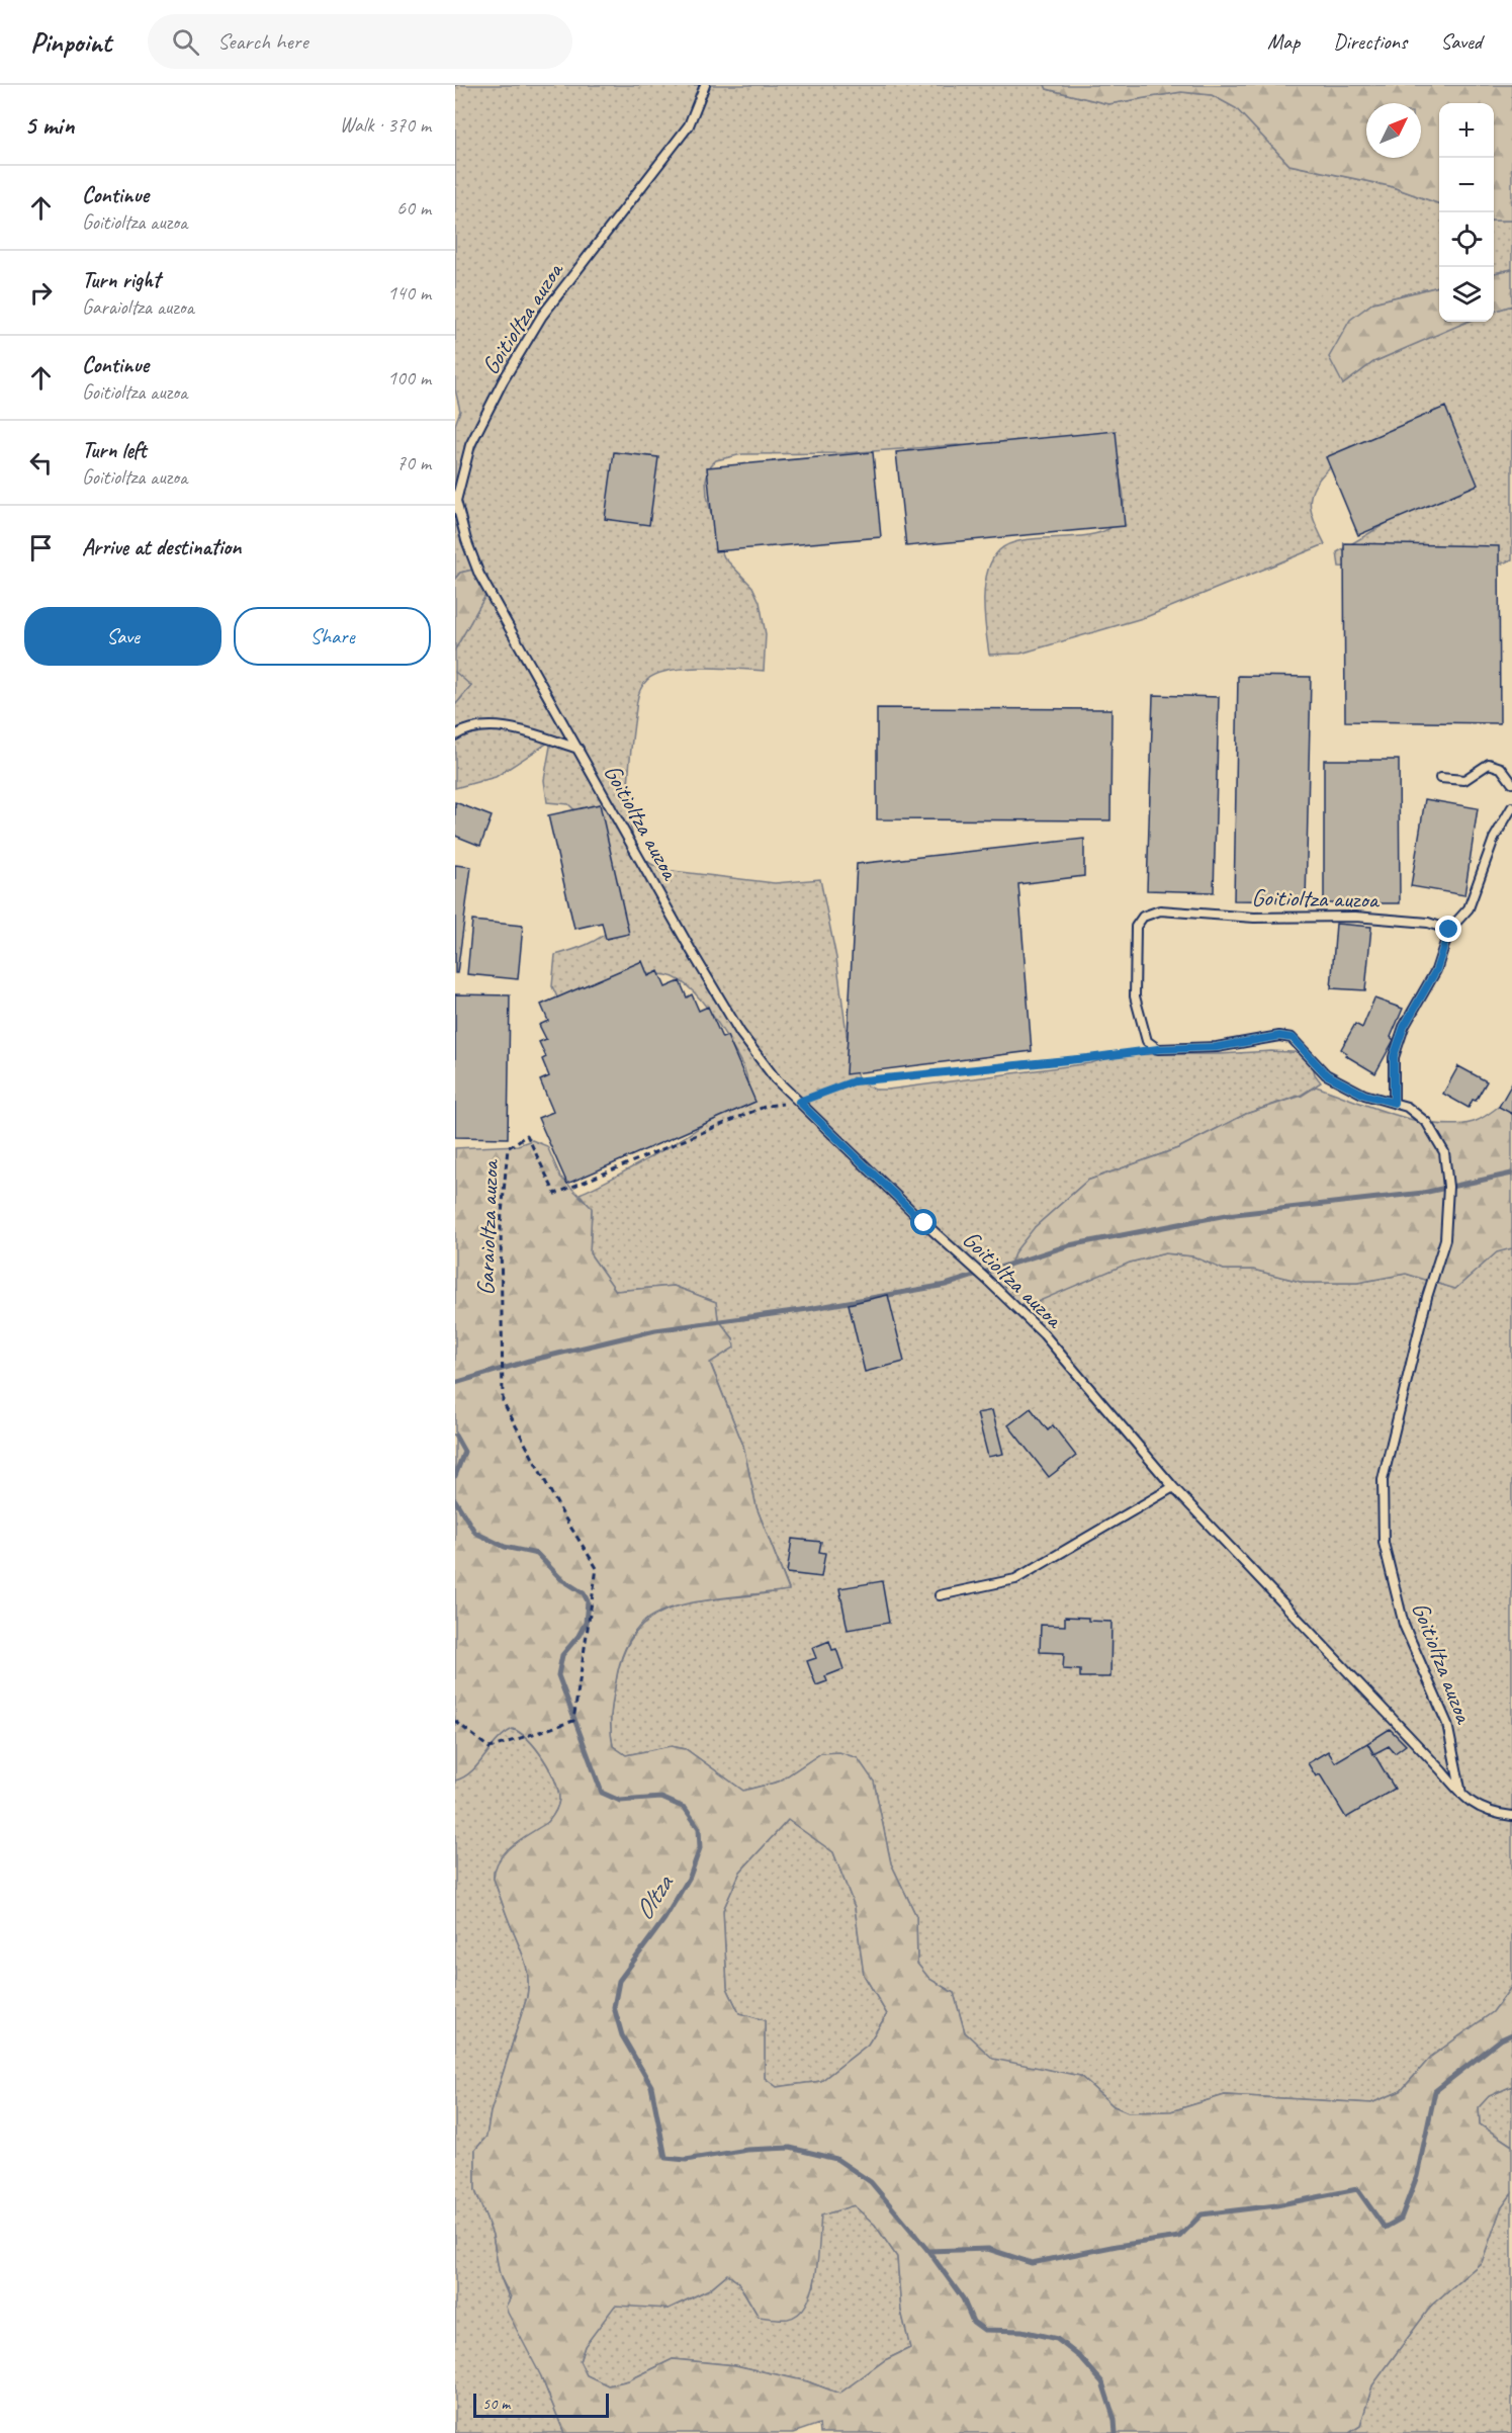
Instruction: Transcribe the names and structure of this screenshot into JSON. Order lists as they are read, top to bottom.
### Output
{
  "streets": {
    "lane": ["Goitioltza auzoa"],
    "path": ["Garaioltza auzoa"]
  },
  "crossings": [
    ["Goitioltza auzoa", "Garaioltza auzoa"]
  ],
  "water": ["Oltza"],
  "scale_bar": "50 m",
  "north": "top right",
  "page": {
    "header": "Pinpoint",
    "search": "Search here",
    "nav": ["Map", "Directions", "Saved"],
    "heading": ["5 min", "Walk · 370 m"],
    "map_buttons": ["+", "−"],
    "list": [
      ["Continue", "Goitioltza auzoa", "60 m"],
      ["Turn right", "Garaioltza auzoa", "140 m"],
      ["Continue", "Goitioltza auzoa", "100 m"],
      ["Turn left", "Goitioltza auzoa", "70 m"],
      "Arrive at destination"
    ],
    "buttons": ["Save", "Share"],
    "scale": "50 m"
  }
}
